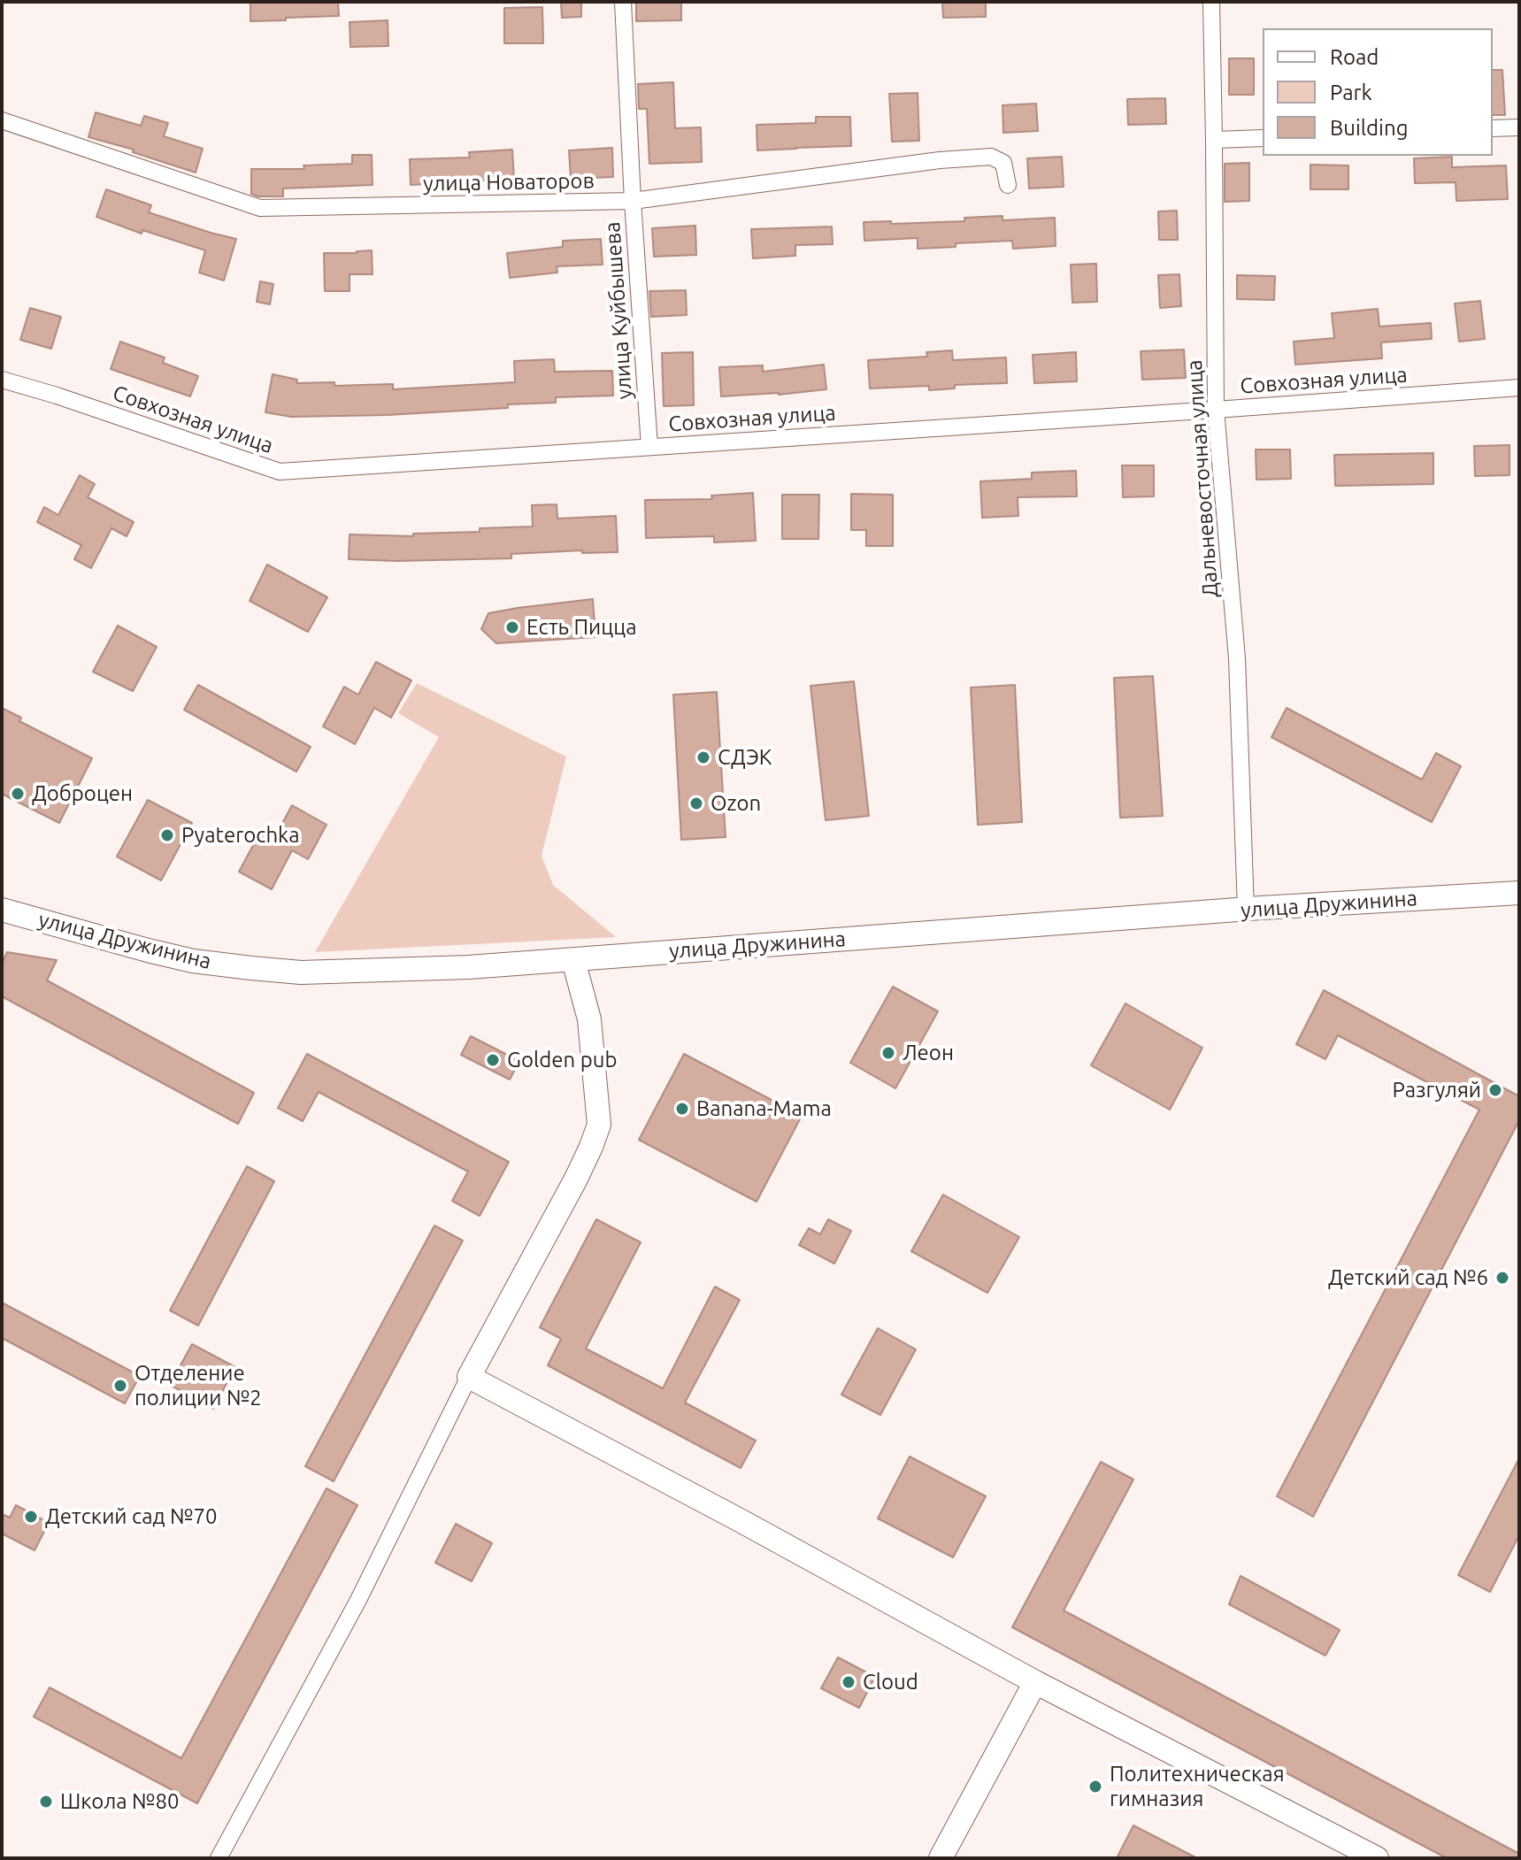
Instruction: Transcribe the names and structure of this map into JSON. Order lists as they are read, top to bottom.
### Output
{
  "streets": {
    "street": [
      "улица Новаторов",
      "улица Куйбышева",
      "Совхозная улица",
      "Дальневосточная улица",
      "улица Дружинина"
    ]
  },
  "crossings": [
    ["улица Новаторов", "улица Куйбышева"],
    ["улица Куйбышева", "Совхозная улица"],
    ["Совхозная улица", "Дальневосточная улица"],
    ["Дальневосточная улица", "улица Дружинина"]
  ],
  "places": [
    "Есть Пицца",
    "СДЭК",
    "Доброцен",
    "Ozon",
    "Pyaterochka",
    "Леон",
    "Golden pub",
    "Разгуляй",
    "Banana-Mama",
    "Детский сад №6",
    "Отделение полиции №2",
    "Детский сад №70",
    "Cloud",
    "Политехническая гимназия",
    "Школа №80"
  ],
  "legend": ["Road", "Park", "Building"]
}
